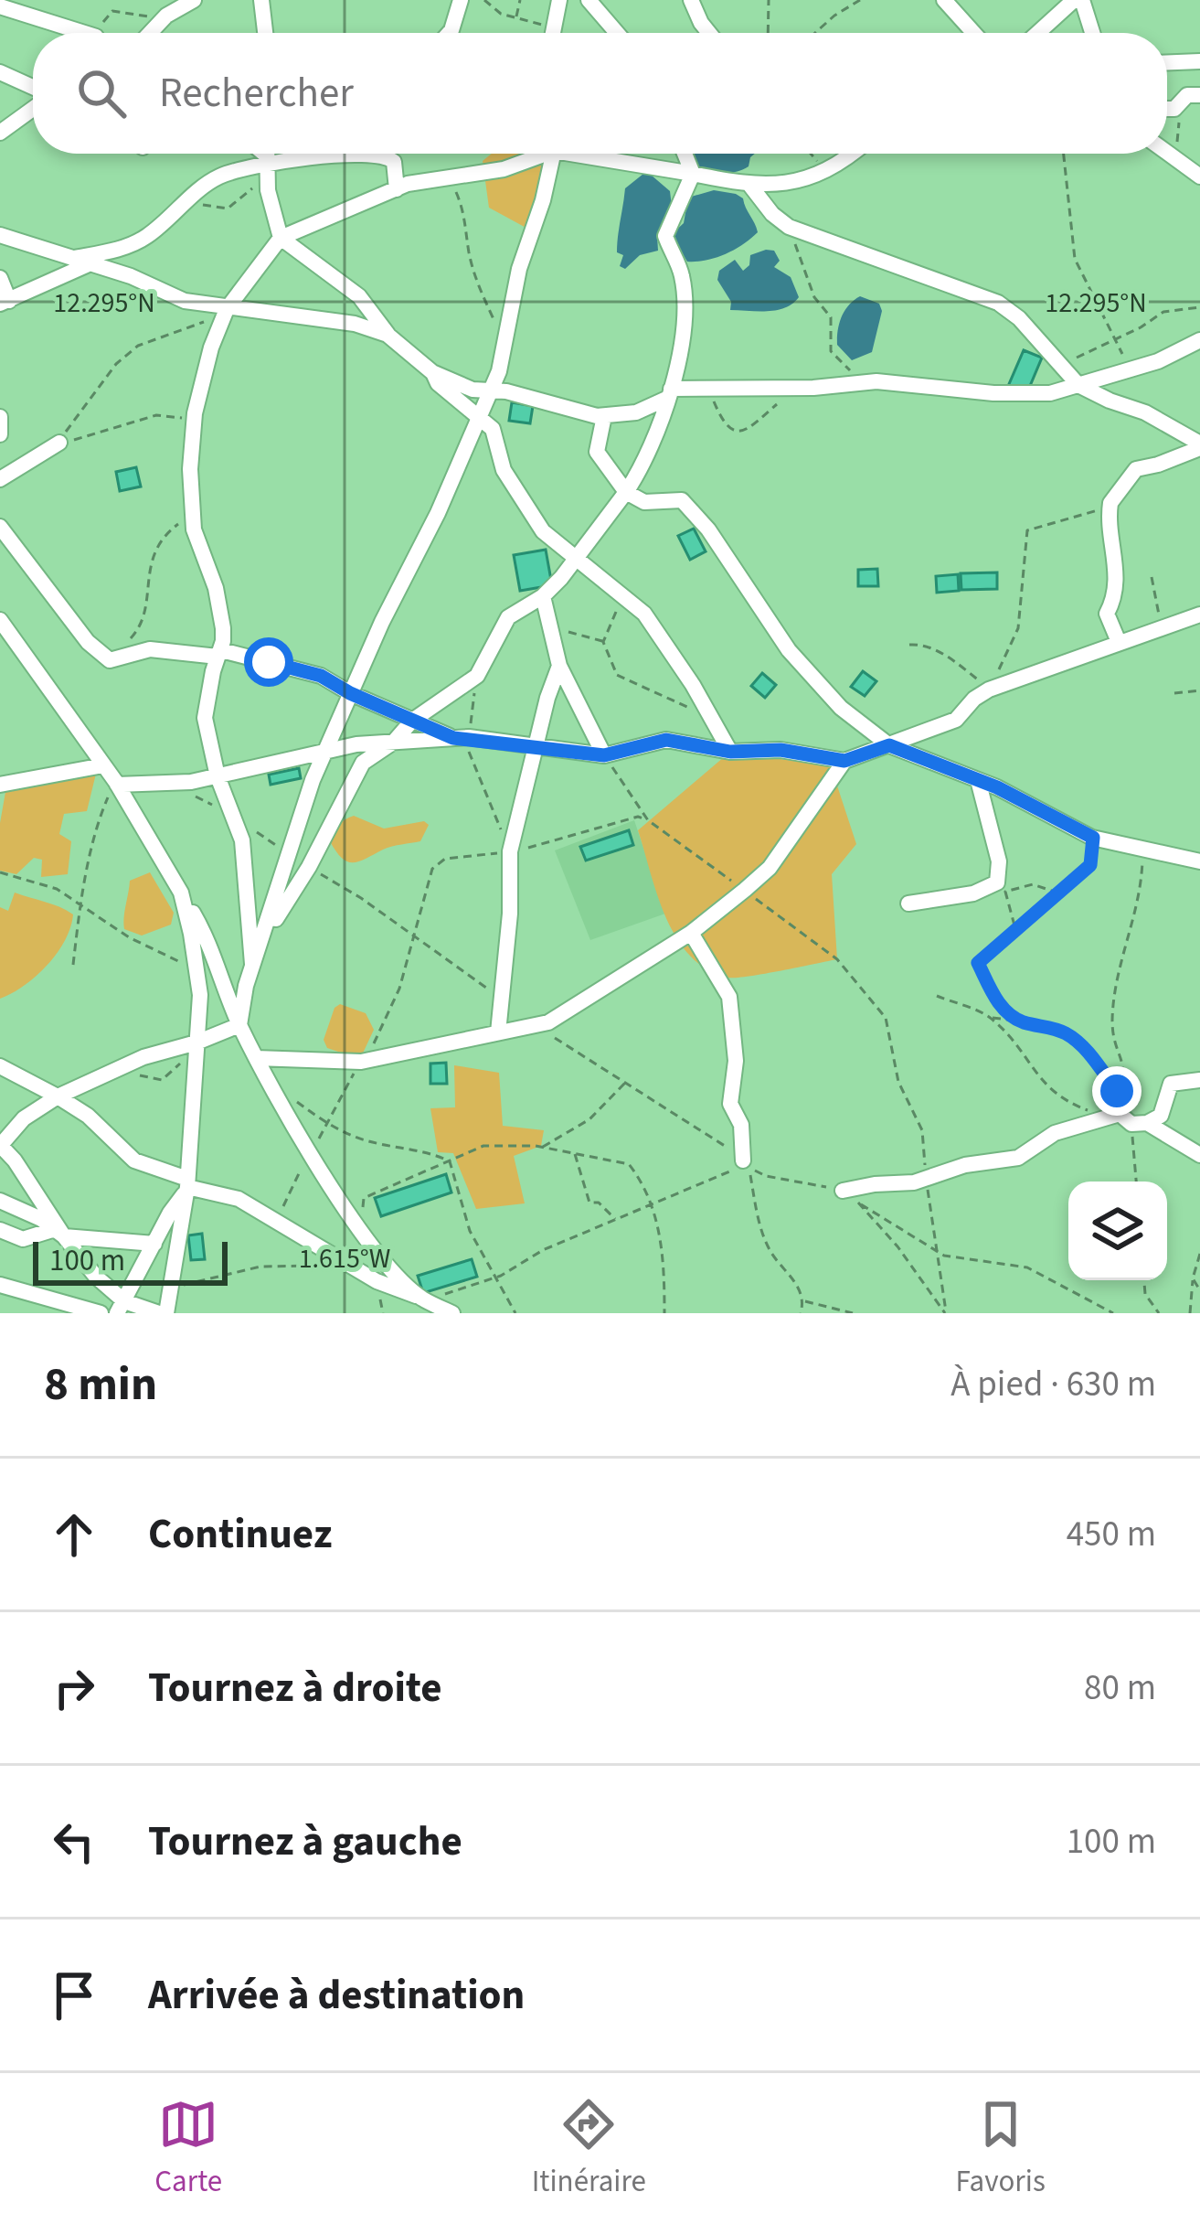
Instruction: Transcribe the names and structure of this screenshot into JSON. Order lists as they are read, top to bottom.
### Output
{
  "scale_bar": "100 m",
  "page": {
    "search": "Rechercher",
    "scale": "100 m",
    "heading": ["8 min", "À pied · 630 m"],
    "list": [
      ["Continuez", "450 m"],
      ["Tournez à droite", "80 m"],
      ["Tournez à gauche", "100 m"],
      "Arrivée à destination"
    ],
    "nav": ["Carte", "Itinéraire", "Favoris"]
  },
  "coordinates": ["12.295°N", "1.615°W"]
}
